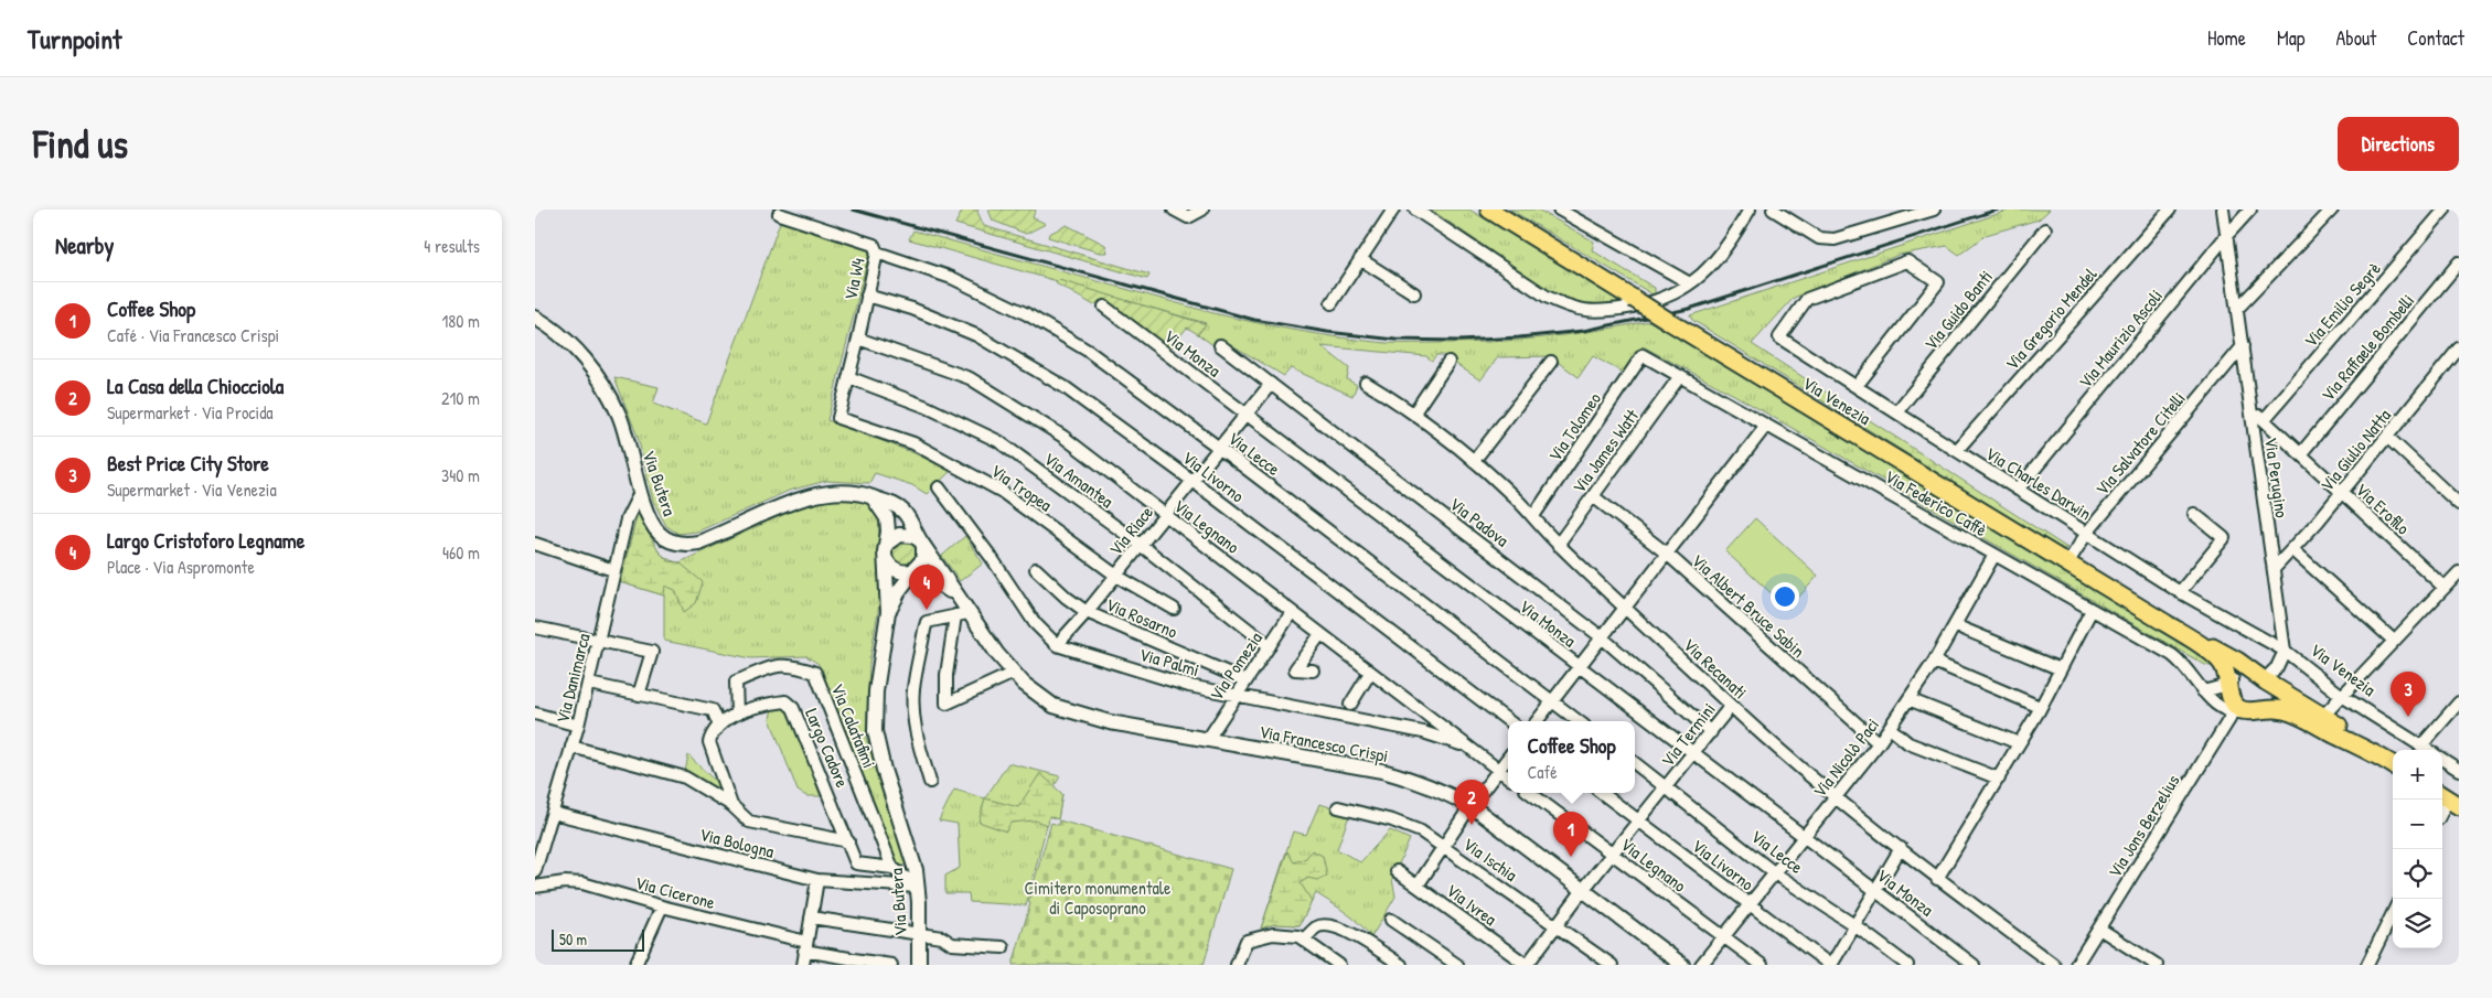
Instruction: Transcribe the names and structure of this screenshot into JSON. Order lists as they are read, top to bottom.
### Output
{
  "streets": {
    "main road": ["Via Venezia"],
    "street": [
      "Via W4",
      "Via Emilio Segrè",
      "Via Guido Banti",
      "Via Gregorio Mendel",
      "Via Maurizio Ascoli",
      "Via Raffaele Bombelli",
      "Via Monza",
      "Via Tolomeo",
      "Via Salvatore Citelli",
      "Via Giulio Natta",
      "Via James Watt",
      "Via Lecce",
      "Via Livorno",
      "Via Perugino",
      "Via Amantea",
      "Via Butera",
      "Via Charles Darwin",
      "Via Tropea",
      "Via Federico Caffè",
      "Via Erofilo",
      "Via Padova",
      "Via Legnano",
      "Via Riace",
      "Via Albert Bruce Sabin",
      "Via Rosarno",
      "Via Palmi",
      "Via Pomezia",
      "Via Recanati",
      "Via Danimarca",
      "Via Calatafimi",
      "Via Termini",
      "Via Francesco Crispi",
      "Largo Cadore",
      "Via Nicolò Paci",
      "Via Jons Berzelius",
      "Via Bologna",
      "Via Ischia",
      "Via Cicerone",
      "Via Ivrea"
    ]
  },
  "crossings": [
    ["Via W4", "Via Lecce"],
    ["Via W4", "Via Livorno"],
    ["Via W4", "Via Amantea"],
    ["Via W4", "Via Tropea"],
    ["Via W4", "Via Legnano"],
    ["Via Emilio Segrè", "Via Erofilo"],
    ["Via Guido Banti", "Via Charles Darwin"],
    ["Via Gregorio Mendel", "Via Charles Darwin"],
    ["Via Maurizio Ascoli", "Via Perugino"],
    ["Via Maurizio Ascoli", "Via Charles Darwin"],
    ["Via Raffaele Bombelli", "Via Erofilo"],
    ["Via Monza", "Via Riace"],
    ["Via Monza", "Via Termini"],
    ["Via Monza", "Via Nicolò Paci"],
    ["Via Venezia", "Via Salvatore Citelli"],
    ["Via Venezia", "Via Perugino"],
    ["Via Venezia", "Via Charles Darwin"],
    ["Via Tolomeo", "Via Federico Caffè"],
    ["Via Tolomeo", "Via Recanati"],
    ["Via Salvatore Citelli", "Via Perugino"],
    ["Via Salvatore Citelli", "Via Charles Darwin"],
    ["Via Giulio Natta", "Via Perugino"],
    ["Via Giulio Natta", "Via Erofilo"],
    ["Via James Watt", "Via Federico Caffè"],
    ["Via James Watt", "Via Albert Bruce Sabin"],
    ["Via James Watt", "Via Recanati"],
    ["Via Lecce", "Via Riace"],
    ["Via Lecce", "Via Termini"],
    ["Via Lecce", "Via Nicolò Paci"],
    ["Via Livorno", "Via Riace"],
    ["Via Livorno", "Via Termini"],
    ["Via Livorno", "Via Nicolò Paci"],
    ["Via Perugino", "Via Charles Darwin"],
    ["Via Perugino", "Via Erofilo"],
    ["Via Amantea", "Via Riace"],
    ["Via Amantea", "Via Pomezia"],
    ["Via Butera", "Via Danimarca"],
    ["Via Butera", "Via Francesco Crispi"],
    ["Via Butera", "Largo Cadore"],
    ["Via Butera", "Via Bologna"],
    ["Via Tropea", "Via Riace"],
    ["Via Federico Caffè", "Via Nicolò Paci"],
    ["Via Federico Caffè", "Via Jons Berzelius"],
    ["Via Padova", "Via Riace"],
    ["Via Padova", "Via Termini"],
    ["Via Legnano", "Via Riace"],
    ["Via Legnano", "Via Palmi"],
    ["Via Legnano", "Via Pomezia"],
    ["Via Legnano", "Via Termini"],
    ["Via Legnano", "Via Nicolò Paci"],
    ["Via Riace", "Via Rosarno"],
    ["Via Riace", "Via Palmi"],
    ["Via Albert Bruce Sabin", "Via Nicolò Paci"],
    ["Via Rosarno", "Via Pomezia"],
    ["Via Palmi", "Via Pomezia"],
    ["Via Pomezia", "Via Francesco Crispi"],
    ["Via Recanati", "Via Termini"],
    ["Via Recanati", "Via Nicolò Paci"],
    ["Via Danimarca", "Via Bologna"],
    ["Via Calatafimi", "Largo Cadore"],
    ["Via Termini", "Via Francesco Crispi"],
    ["Via Termini", "Via Ischia"],
    ["Via Termini", "Via Ivrea"],
    ["Largo Cadore", "Via Bologna"]
  ],
  "parks": ["Cimitero monumentale di Caposoprano"],
  "scale_bar": "50 m",
  "page": {
    "header": "Turnpoint",
    "nav": [
      "Home",
      "Map",
      "About",
      "Contact"
    ],
    "buttons": "Directions",
    "title": "Find us",
    "heading": ["Nearby", "4 results"],
    "list": [
      {
        "mark": "1",
        "name": "Coffee Shop",
        "note": "Café · Via Francesco Crispi",
        "value": "180 m"
      },
      {
        "mark": "2",
        "name": "La Casa della Chiocciola",
        "note": "Supermarket · Via Procida",
        "value": "210 m"
      },
      {
        "mark": "3",
        "name": "Best Price City Store",
        "note": "Supermarket · Via Venezia",
        "value": "340 m"
      },
      {
        "mark": "4",
        "name": "Largo Cristoforo Legname",
        "note": "Place · Via Aspromonte",
        "value": "460 m"
      }
    ],
    "pins": [
      "4",
      "3",
      "2",
      "1"
    ],
    "popup": ["Coffee Shop", "Café"],
    "map_buttons": ["+", "−"],
    "scale": "50 m"
  }
}
